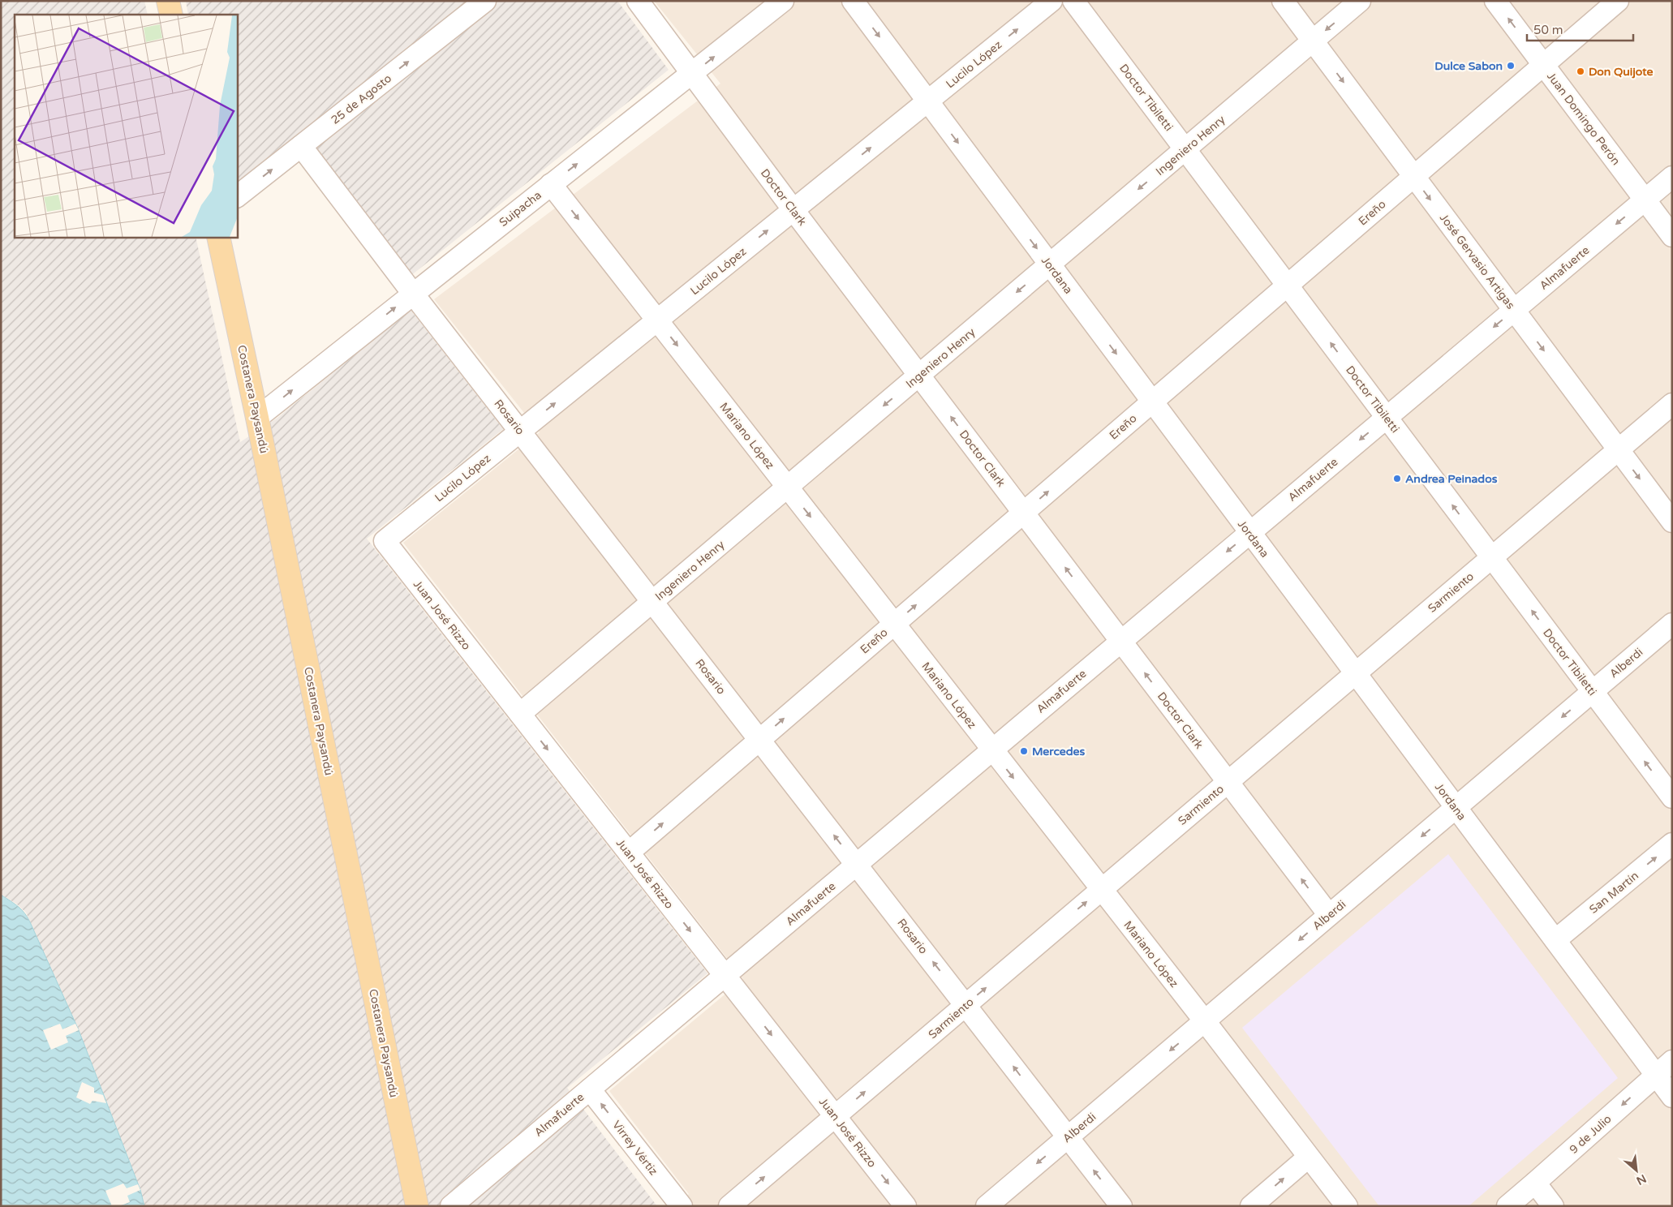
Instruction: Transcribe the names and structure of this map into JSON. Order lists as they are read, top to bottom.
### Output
{
  "streets": {
    "main road": ["Costanera Paysandú"],
    "street": [
      "Lucilo López",
      "Doctor Tibiletti",
      "25 de Agosto",
      "Juan Domingo Perón",
      "Ingeniero Henry",
      "Doctor Clark",
      "Suipacha",
      "Ereño",
      "José Gervasio Artigas",
      "Almafuerte",
      "Jordana",
      "Rosario",
      "Mariano López",
      "Sarmiento",
      "Juan José Rizzo",
      "Alberdi",
      "San Martín",
      "9 de Julio",
      "Virrey Vértiz"
    ]
  },
  "crossings": [
    ["Lucilo López", "Doctor Clark"],
    ["Lucilo López", "Jordana"],
    ["Lucilo López", "Rosario"],
    ["Lucilo López", "Mariano López"],
    ["Lucilo López", "Juan José Rizzo"],
    ["Doctor Tibiletti", "Ingeniero Henry"],
    ["Doctor Tibiletti", "Ereño"],
    ["Doctor Tibiletti", "Almafuerte"],
    ["Doctor Tibiletti", "Sarmiento"],
    ["Doctor Tibiletti", "Alberdi"],
    ["25 de Agosto", "Rosario"],
    ["Juan Domingo Perón", "Ereño"],
    ["Juan Domingo Perón", "Almafuerte"],
    ["Ingeniero Henry", "Doctor Clark"],
    ["Ingeniero Henry", "José Gervasio Artigas"],
    ["Ingeniero Henry", "Jordana"],
    ["Ingeniero Henry", "Rosario"],
    ["Ingeniero Henry", "Mariano López"],
    ["Ingeniero Henry", "Juan José Rizzo"],
    ["Doctor Clark", "Suipacha"],
    ["Doctor Clark", "Ereño"],
    ["Doctor Clark", "Almafuerte"],
    ["Doctor Clark", "Sarmiento"],
    ["Doctor Clark", "Alberdi"],
    ["Suipacha", "Costanera Paysandú"],
    ["Suipacha", "Rosario"],
    ["Suipacha", "Mariano López"],
    ["Ereño", "José Gervasio Artigas"],
    ["Ereño", "Jordana"],
    ["Ereño", "Rosario"],
    ["Ereño", "Mariano López"],
    ["Ereño", "Juan José Rizzo"],
    ["José Gervasio Artigas", "Almafuerte"],
    ["José Gervasio Artigas", "Sarmiento"],
    ["Almafuerte", "Jordana"],
    ["Almafuerte", "Rosario"],
    ["Almafuerte", "Mariano López"],
    ["Almafuerte", "Juan José Rizzo"],
    ["Almafuerte", "Virrey Vértiz"],
    ["Jordana", "Sarmiento"],
    ["Jordana", "Alberdi"],
    ["Jordana", "San Martín"],
    ["Jordana", "9 de Julio"],
    ["Rosario", "Sarmiento"],
    ["Rosario", "Alberdi"],
    ["Mariano López", "Sarmiento"],
    ["Mariano López", "Alberdi"],
    ["Sarmiento", "Juan José Rizzo"]
  ],
  "one_way": [
    "Lucilo López",
    "Doctor Tibiletti",
    "25 de Agosto",
    "Ingeniero Henry",
    "Doctor Clark",
    "Suipacha",
    "Ereño",
    "José Gervasio Artigas",
    "Almafuerte",
    "Jordana",
    "Rosario",
    "Mariano López",
    "Sarmiento",
    "Juan José Rizzo",
    "Alberdi",
    "San Martín",
    "9 de Julio",
    "Virrey Vértiz"
  ],
  "places": [
    "Dulce Sabon",
    "Don Quijote",
    "Andrea Peinados",
    "Mercedes"
  ],
  "scale_bar": "50 m",
  "north": "bottom right"
}
